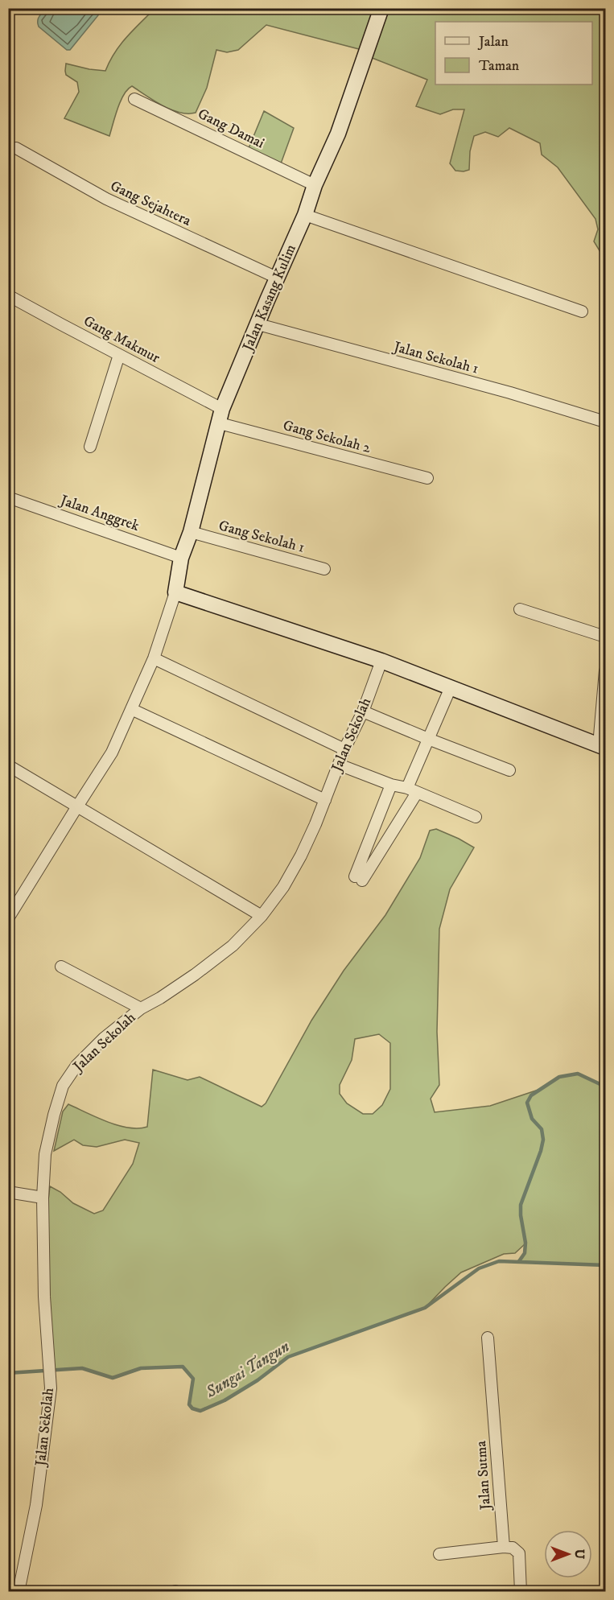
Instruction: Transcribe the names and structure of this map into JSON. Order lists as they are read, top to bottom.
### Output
{
  "streets": {
    "street": [
      "Gang Damai",
      "Gang Sejahtera",
      "Jalan Kasang Kulim",
      "Gang Makmur",
      "Jalan Sekolah 1",
      "Gang Sekolah 2",
      "Jalan Anggrek",
      "Gang Sekolah 1",
      "Jalan Sekolah",
      "Jalan Sutma"
    ]
  },
  "crossings": [
    ["Gang Damai", "Jalan Kasang Kulim"],
    ["Gang Sejahtera", "Jalan Kasang Kulim"],
    ["Jalan Kasang Kulim", "Gang Makmur"],
    ["Jalan Kasang Kulim", "Jalan Sekolah 1"],
    ["Jalan Kasang Kulim", "Gang Sekolah 2"],
    ["Jalan Kasang Kulim", "Jalan Anggrek"],
    ["Jalan Kasang Kulim", "Gang Sekolah 1"]
  ],
  "water": ["Sungai Tangun"],
  "legend": ["Jalan", "Taman"],
  "north": "right"
}
